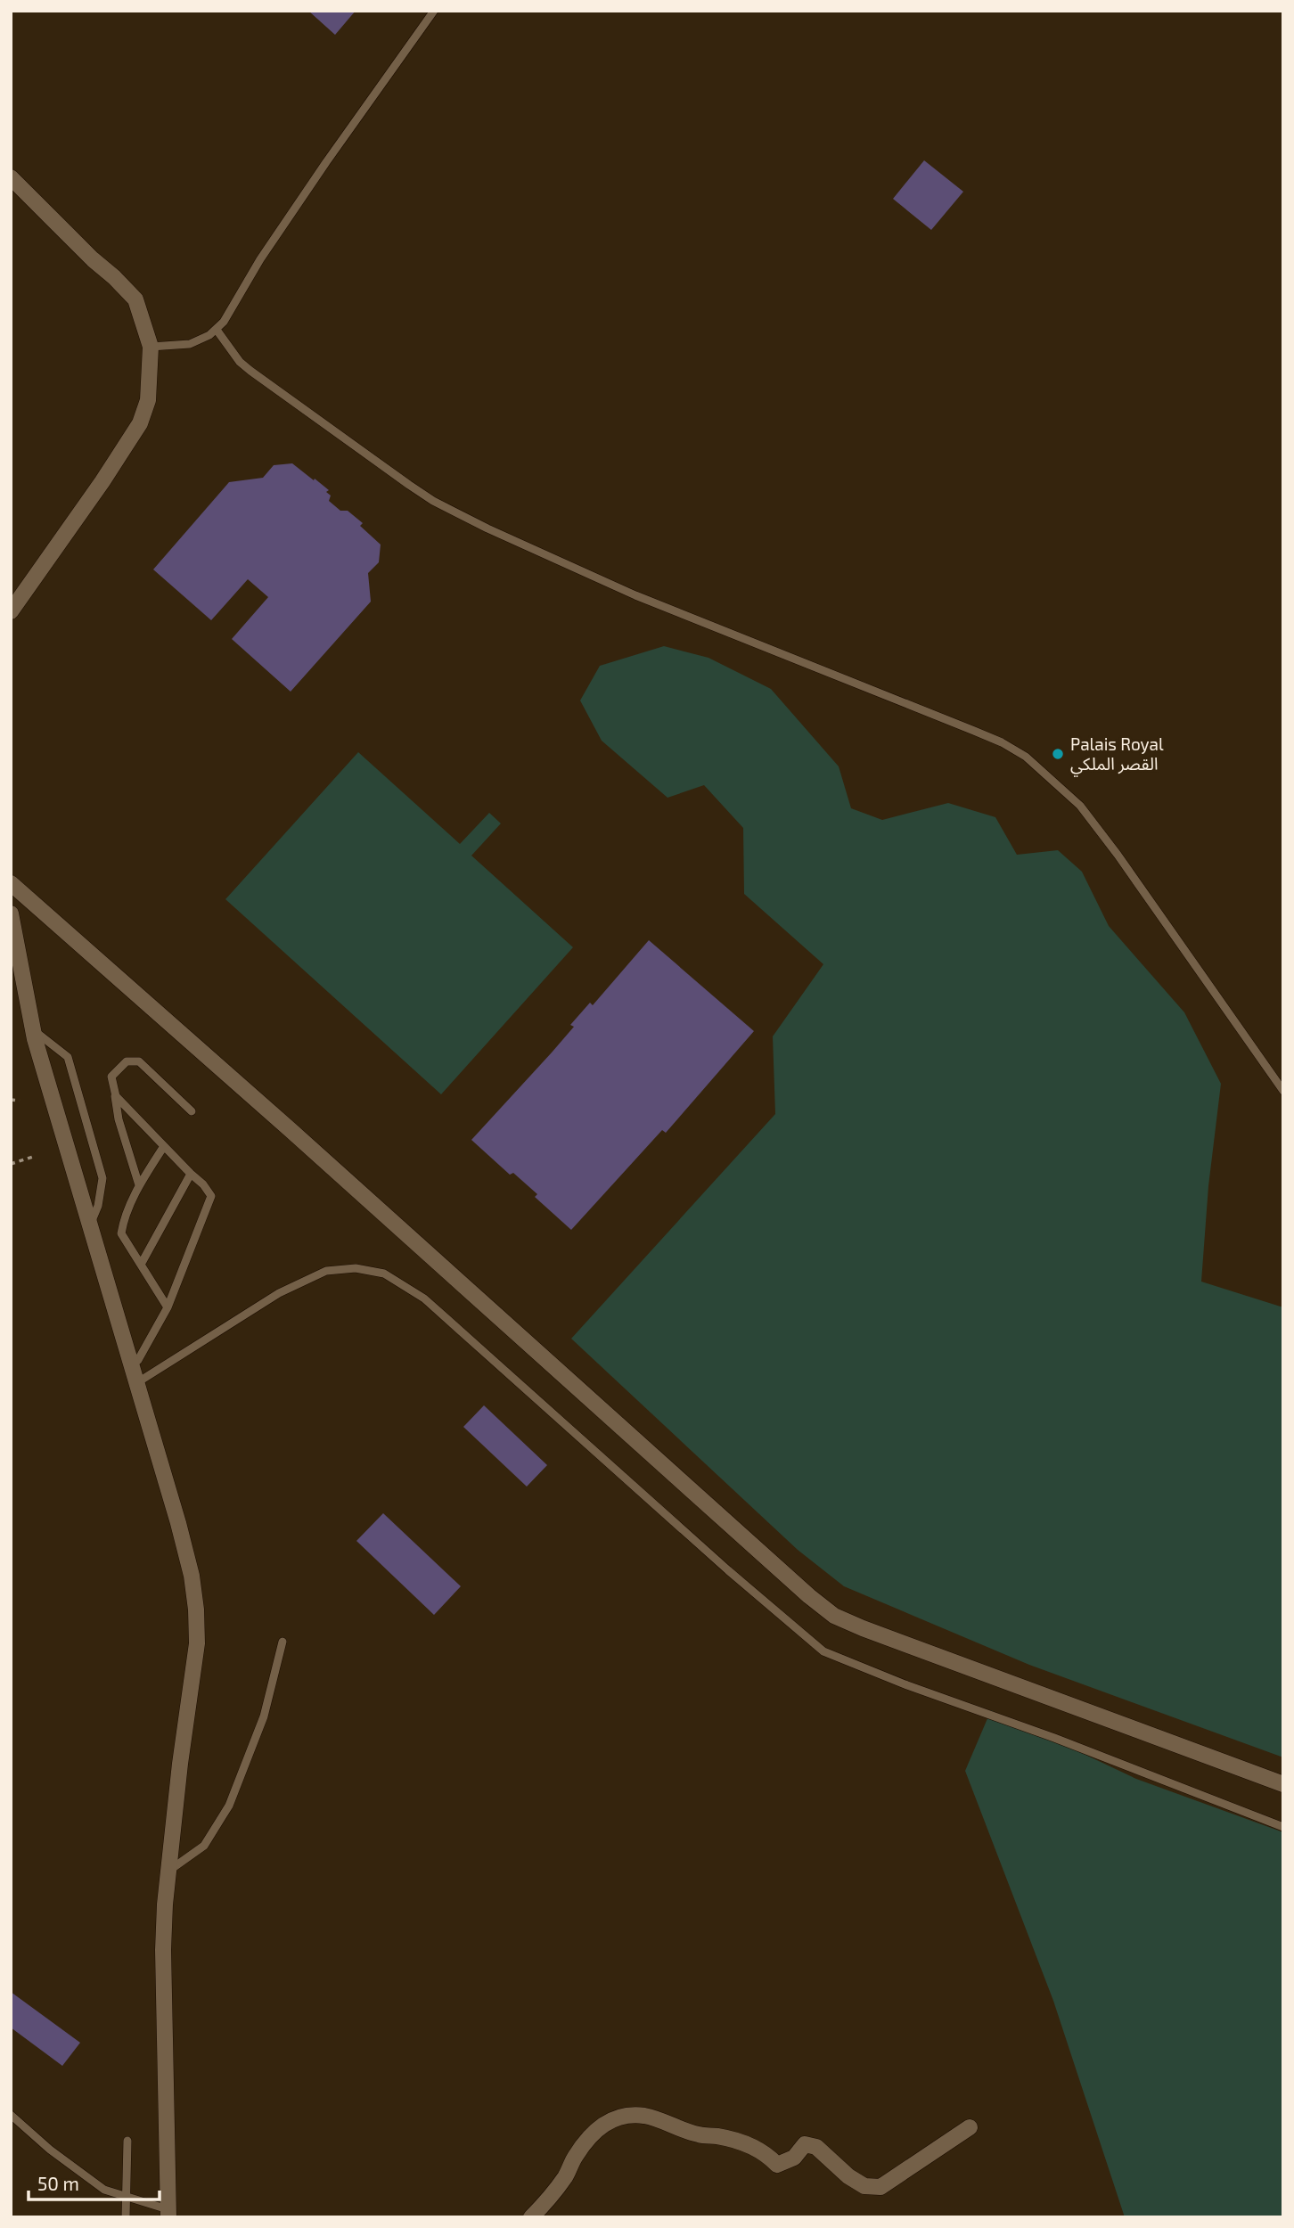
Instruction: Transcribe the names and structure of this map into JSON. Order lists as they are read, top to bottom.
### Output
{
  "places": ["Palais Royal القصر الملكي"],
  "scale_bar": "50 m"
}
